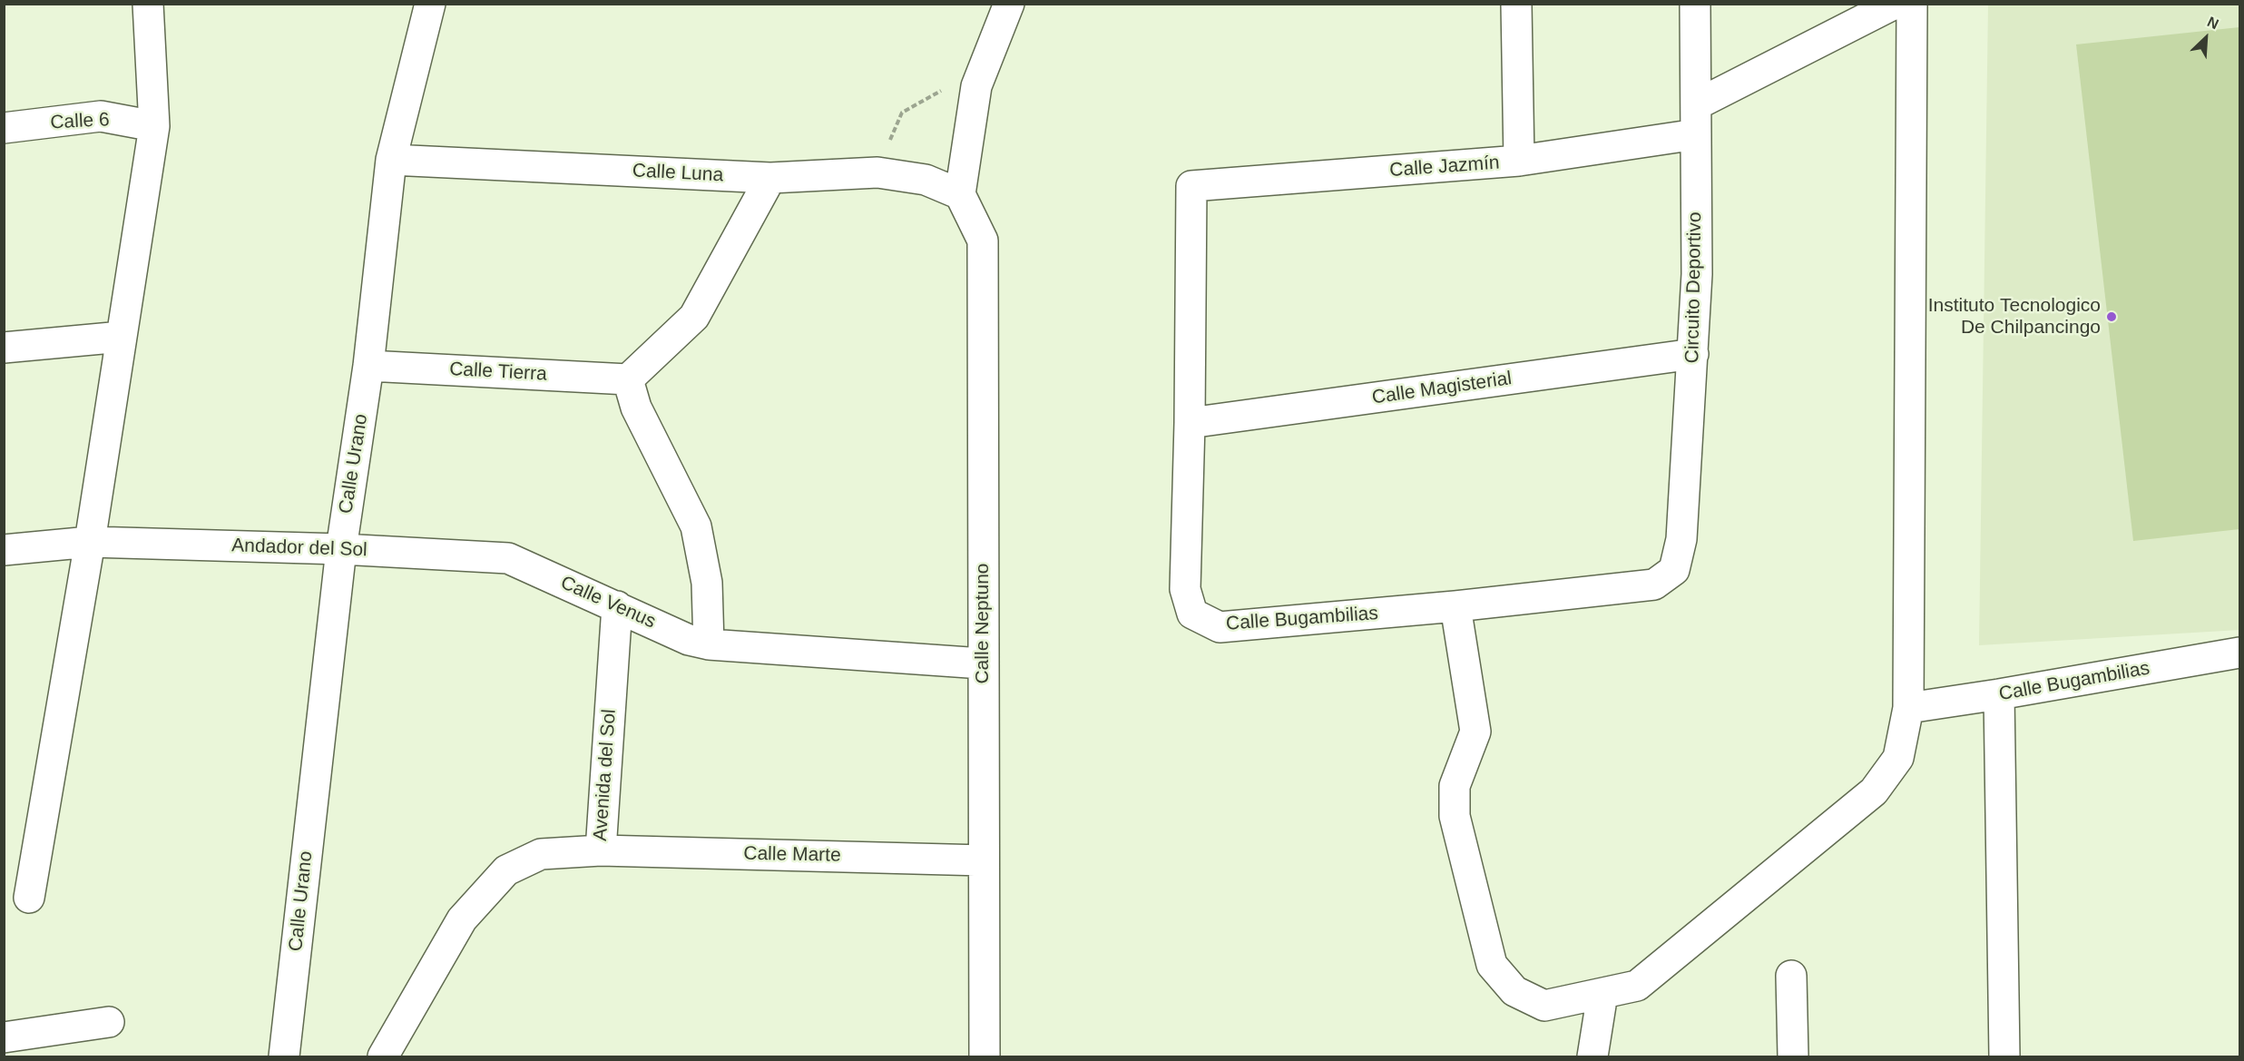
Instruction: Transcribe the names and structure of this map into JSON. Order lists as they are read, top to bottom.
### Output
{
  "streets": {
    "street": [
      "Calle 6",
      "Calle Jazmín",
      "Calle Luna",
      "Circuito Deportivo",
      "Calle Tierra",
      "Calle Magisterial",
      "Calle Urano",
      "Andador del Sol",
      "Calle Venus",
      "Calle Bugambilias",
      "Calle Neptuno",
      "Avenida del Sol",
      "Calle Marte"
    ]
  },
  "crossings": [
    ["Calle Jazmín", "Circuito Deportivo"],
    ["Calle Jazmín", "Calle Bugambilias"],
    ["Calle Luna", "Calle Urano"],
    ["Calle Luna", "Calle Neptuno"],
    ["Circuito Deportivo", "Calle Magisterial"],
    ["Circuito Deportivo", "Calle Bugambilias"],
    ["Calle Tierra", "Calle Urano"],
    ["Calle Magisterial", "Calle Bugambilias"],
    ["Calle Urano", "Andador del Sol"],
    ["Andador del Sol", "Calle Venus"],
    ["Calle Venus", "Calle Neptuno"],
    ["Calle Venus", "Avenida del Sol"],
    ["Calle Neptuno", "Calle Marte"],
    ["Avenida del Sol", "Calle Marte"]
  ],
  "places": ["Instituto Tecnologico De Chilpancingo"],
  "north": "top right"
}
